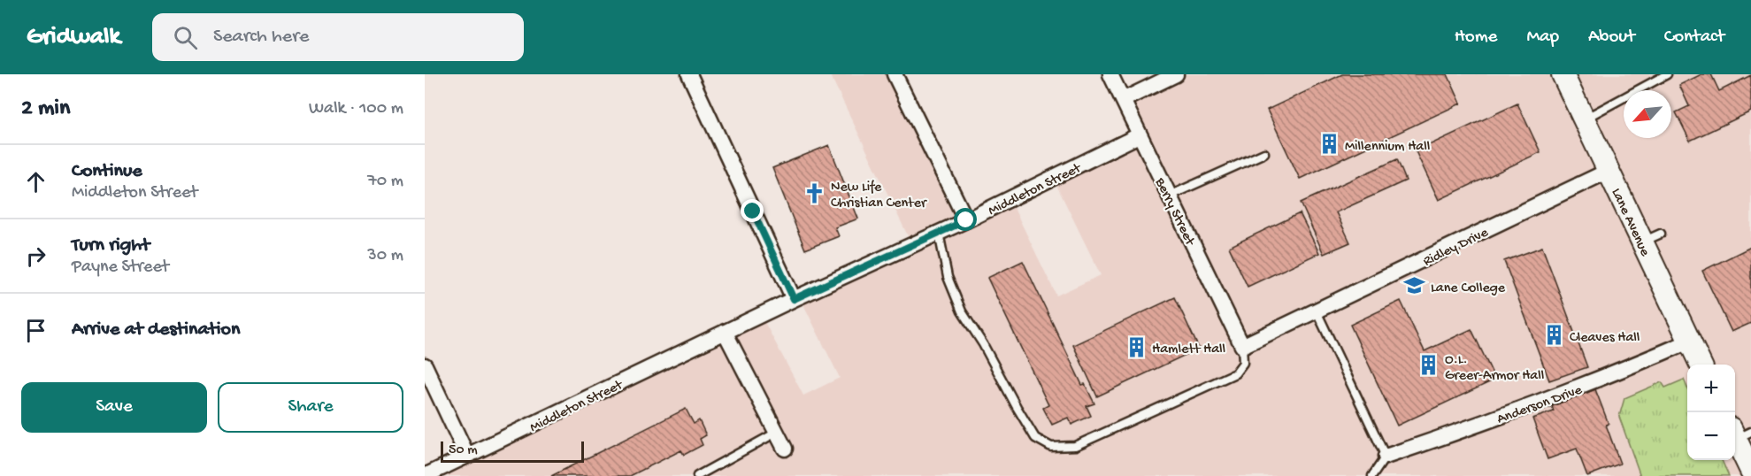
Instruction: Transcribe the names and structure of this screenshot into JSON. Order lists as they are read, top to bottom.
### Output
{
  "streets": {
    "street": [
      "Middleton Street",
      "Berry Street",
      "Lane Avenue",
      "Ridley Drive",
      "Anderson Drive"
    ]
  },
  "crossings": [
    ["Middleton Street", "Berry Street"],
    ["Berry Street", "Ridley Drive"],
    ["Lane Avenue", "Ridley Drive"],
    ["Lane Avenue", "Anderson Drive"]
  ],
  "places": {
    "building": [
      "Millennium Hall",
      "Cleaves Hall",
      "Hamlett Hall",
      "O.L. Greer-Armor Hall"
    ],
    "church": ["New Life Christian Center"],
    "school or university": ["Lane College"]
  },
  "scale_bar": "50 m",
  "north": "bottom left",
  "page": {
    "header": "Gridwalk",
    "search": "Search here",
    "nav": [
      "Home",
      "Map",
      "About",
      "Contact"
    ],
    "heading": ["2 min", "Walk · 100 m"],
    "list": [
      ["Continue", "Middleton Street", "70 m"],
      ["Turn right", "Payne Street", "30 m"],
      "Arrive at destination"
    ],
    "map_buttons": ["+", "−"],
    "buttons": ["Save", "Share"],
    "scale": "50 m"
  }
}
